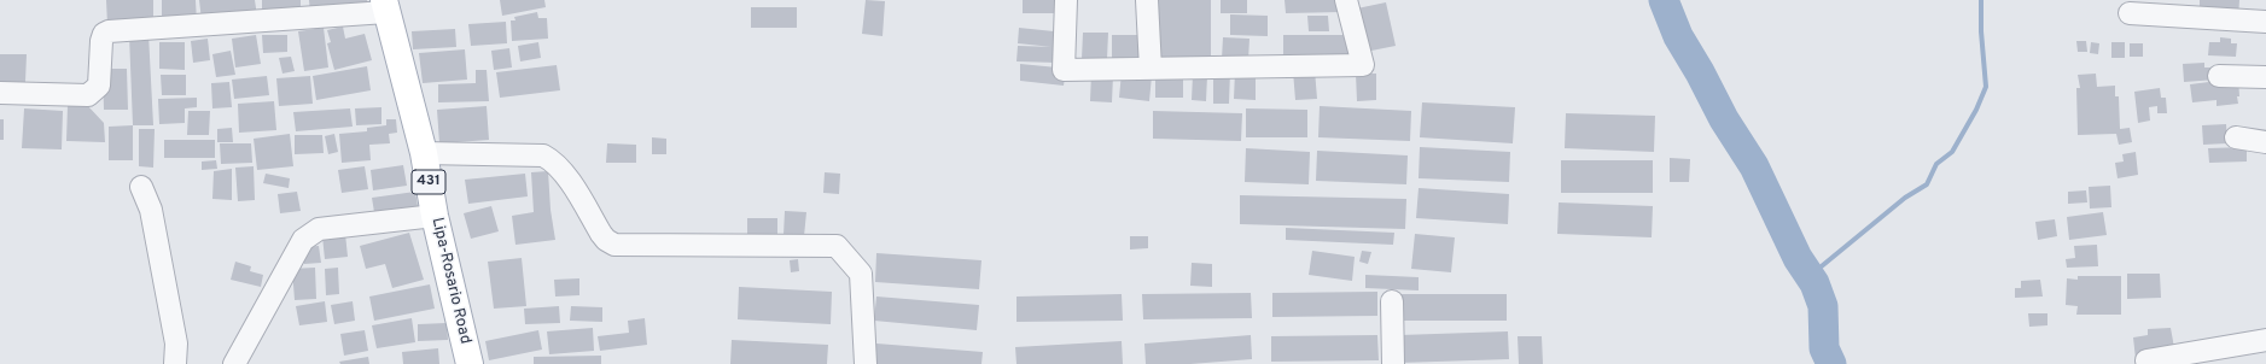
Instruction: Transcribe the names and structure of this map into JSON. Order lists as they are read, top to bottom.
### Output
{
  "streets": {
    "main road": ["431", "Lipa-Rosario Road"]
  }
}
